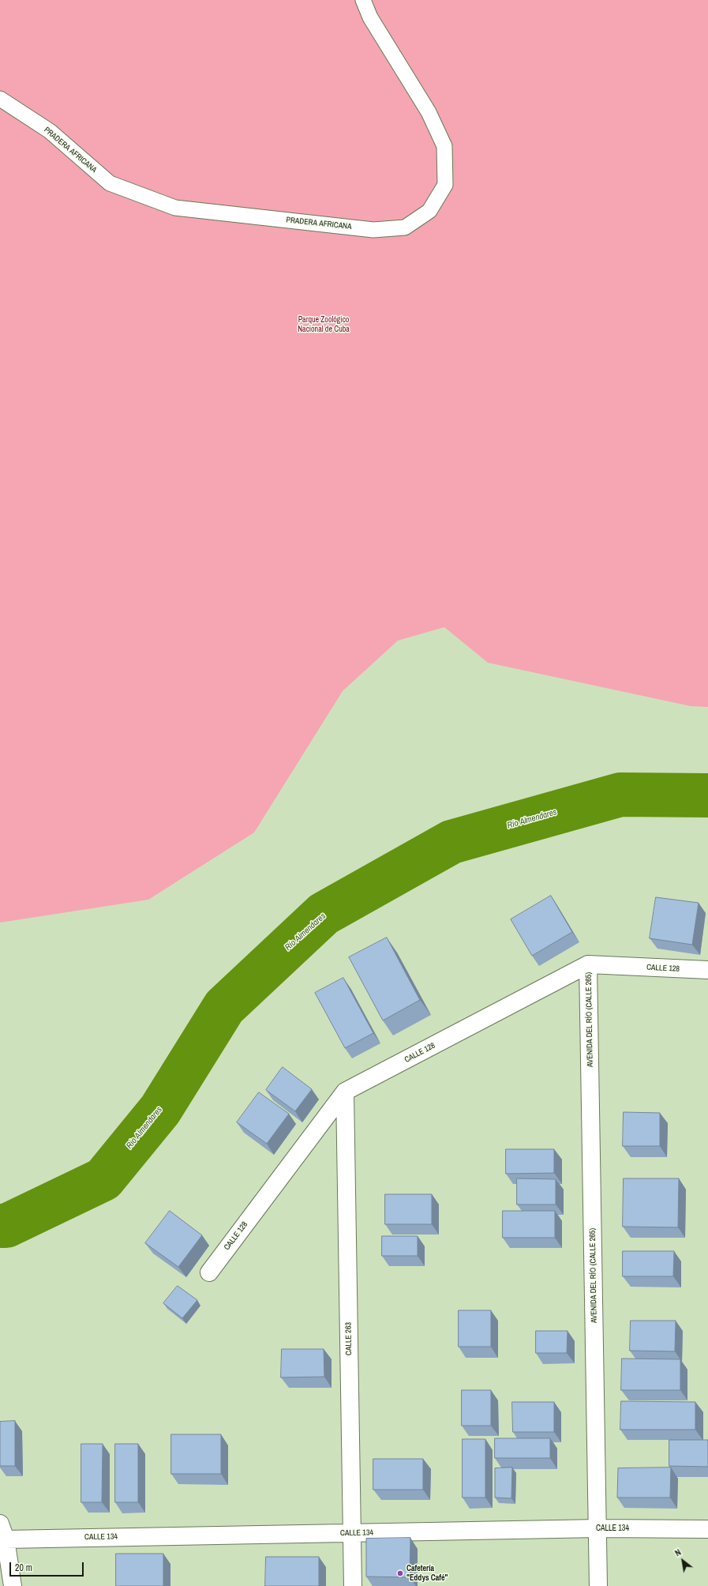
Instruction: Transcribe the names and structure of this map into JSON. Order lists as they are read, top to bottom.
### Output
{
  "streets": {
    "street": [
      "CALLE 128",
      "AVENIDA DEL RÍO (CALLE 265)",
      "CALLE 263",
      "CALLE 134"
    ],
    "lane": ["PRADERA AFRICANA"]
  },
  "crossings": [
    ["CALLE 128", "AVENIDA DEL RÍO (CALLE 265)"],
    ["CALLE 128", "CALLE 263"],
    ["AVENIDA DEL RÍO (CALLE 265)", "CALLE 134"],
    ["CALLE 263", "CALLE 134"]
  ],
  "water": ["Río Almendares"],
  "parks": ["Parque Zoológico Nacional de Cuba"],
  "places": ["Cafetería \"Eddys Café\""],
  "scale_bar": "20 m",
  "north": "top left"
}
